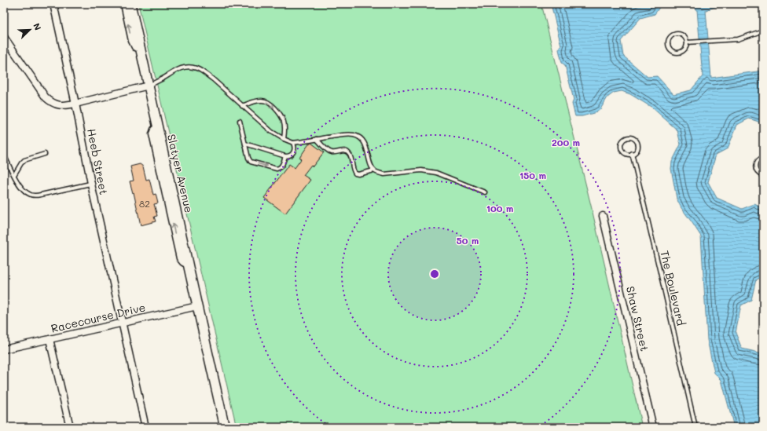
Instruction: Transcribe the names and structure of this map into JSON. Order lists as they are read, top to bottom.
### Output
{
  "streets": {
    "main road": ["Slatyer Avenue"],
    "street": ["Heeb Street", "Racecourse Drive", "Shaw Street"],
    "lane": ["The Boulevard"]
  },
  "crossings": [
    ["Heeb Street", "Racecourse Drive"],
    ["Slatyer Avenue", "Racecourse Drive"]
  ],
  "house_numbers": ["82"],
  "north": "top right",
  "rings": [
    "200 m",
    "150 m",
    "100 m",
    "50 m"
  ]
}
